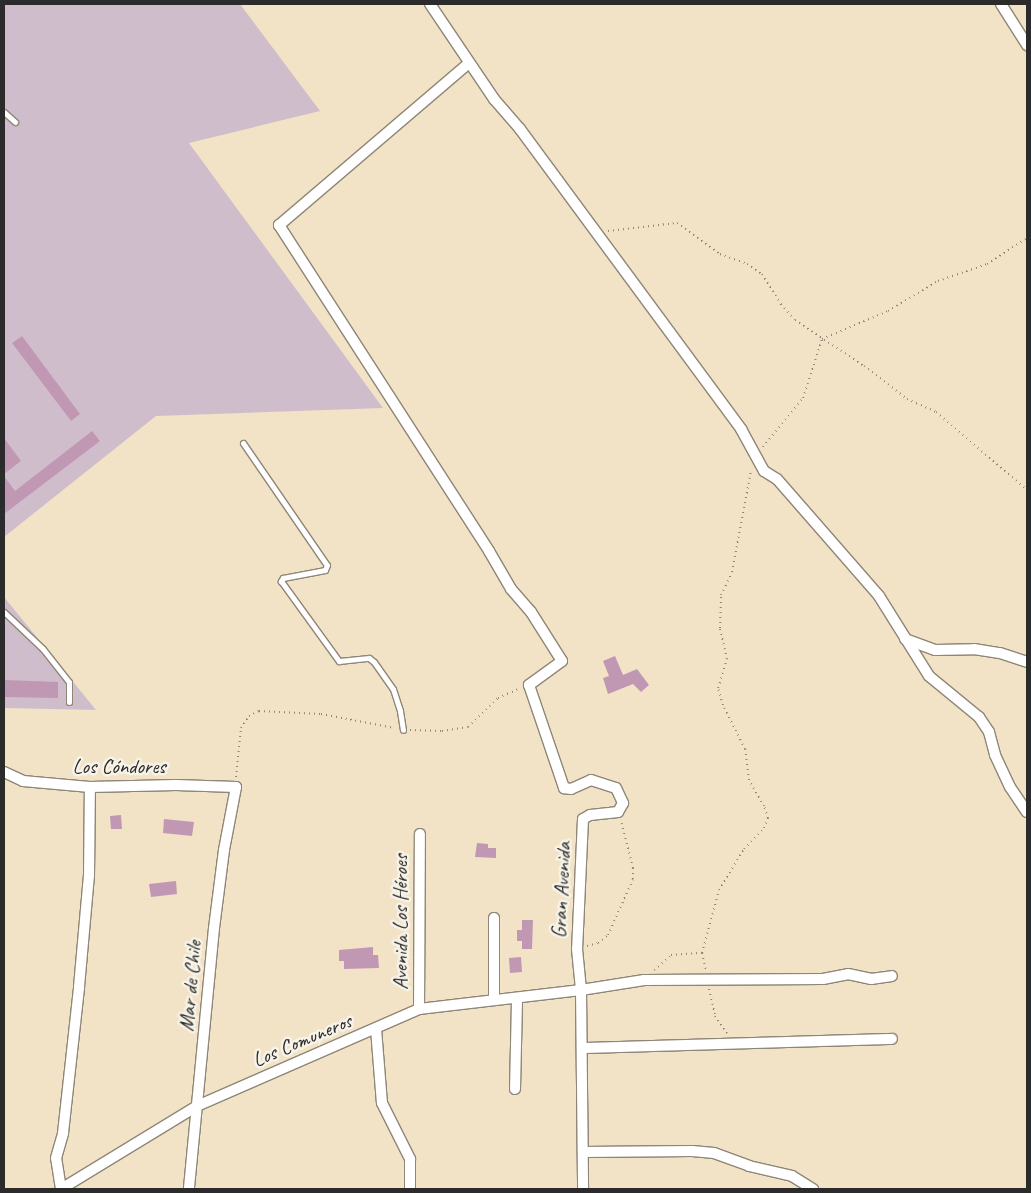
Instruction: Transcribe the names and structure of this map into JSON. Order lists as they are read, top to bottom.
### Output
{
  "streets": {
    "street": [
      "Los Cóndores",
      "Gran Avenida",
      "Avenida Los Héroes",
      "Mar de Chile",
      "Los Comuneros"
    ]
  },
  "crossings": [
    ["Los Cóndores", "Mar de Chile"],
    ["Gran Avenida", "Los Comuneros"],
    ["Avenida Los Héroes", "Los Comuneros"],
    ["Mar de Chile", "Los Comuneros"]
  ]
}
